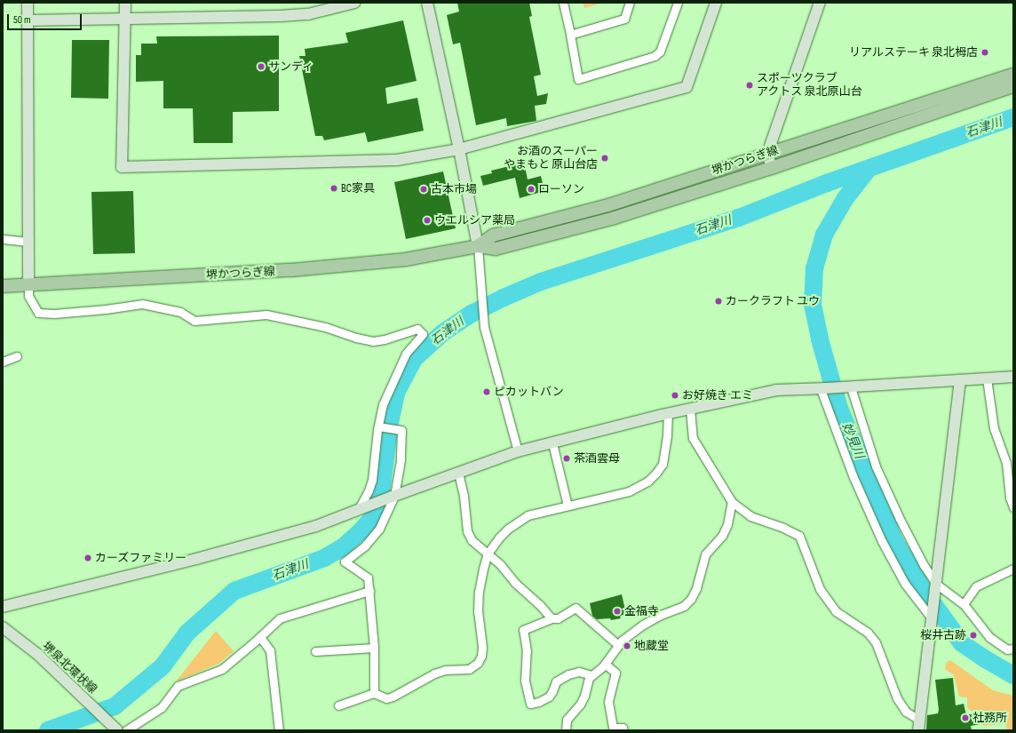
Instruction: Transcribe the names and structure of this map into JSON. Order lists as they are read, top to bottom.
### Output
{
  "streets": {
    "main road": ["堺かつらぎ線"],
    "street": ["堺泉北環状線"]
  },
  "water": ["石津川", "妙見川"],
  "places": [
    "リアルステーキ 泉北栂店",
    "サンディ",
    "スポーツクラブ アクトス 泉北原山台",
    "お酒のスーパー やまもと 原山台店",
    "BC家具",
    "古本市場",
    "ローソン",
    "ウエルシア薬局",
    "カークラフト ユウ",
    "ピカットバン",
    "お好焼き エミ",
    "茶酒雲母",
    "カーズファミリー",
    "金福寺",
    "桜井古跡",
    "地蔵堂",
    "社務所"
  ],
  "scale_bar": "50 m"
}
